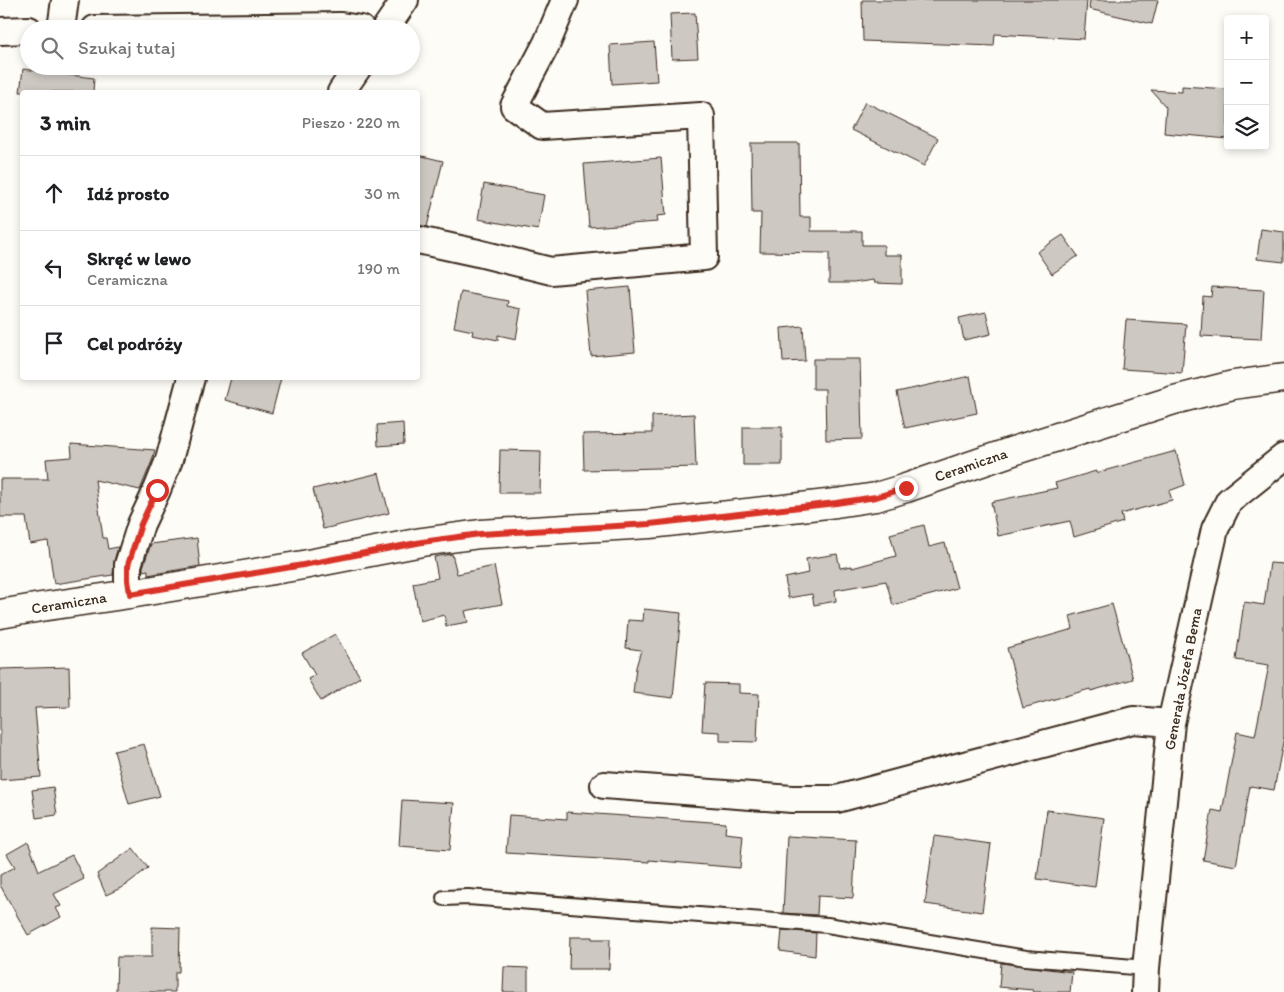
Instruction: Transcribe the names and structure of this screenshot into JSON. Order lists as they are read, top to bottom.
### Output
{
  "streets": {
    "street": ["Ceramiczna", "Generała Józefa Bema"]
  },
  "page": {
    "map_buttons": ["+", "−"],
    "search": "Szukaj tutaj",
    "heading": ["3 min", "Pieszo · 220 m"],
    "list": [
      ["Idź prosto", "30 m"],
      ["Skręć w lewo", "Ceramiczna", "190 m"],
      "Cel podróży"
    ]
  }
}
